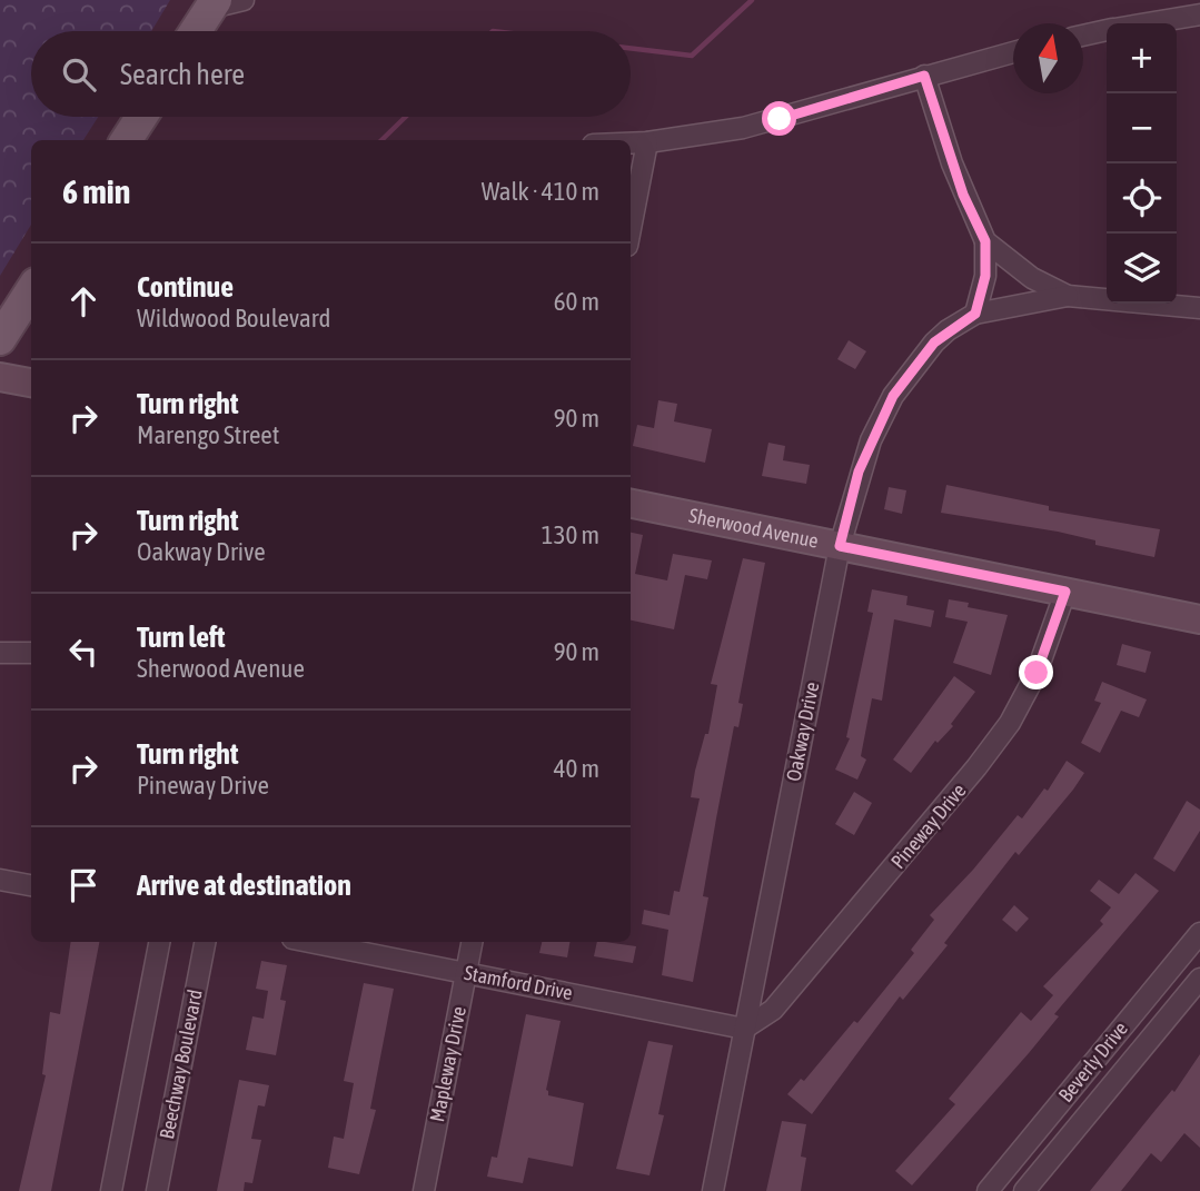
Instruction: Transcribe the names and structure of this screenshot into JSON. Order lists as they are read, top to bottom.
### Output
{
  "streets": {
    "street": [
      "Sherwood Avenue",
      "Oakway Drive",
      "Pineway Drive",
      "Stamford Drive",
      "Beverly Drive",
      "Beechway Boulevard",
      "Mapleway Drive"
    ]
  },
  "crossings": [
    ["Sherwood Avenue", "Oakway Drive"],
    ["Sherwood Avenue", "Pineway Drive"],
    ["Oakway Drive", "Pineway Drive"],
    ["Oakway Drive", "Stamford Drive"],
    ["Pineway Drive", "Stamford Drive"],
    ["Stamford Drive", "Mapleway Drive"]
  ],
  "north": "top",
  "page": {
    "map_buttons": ["+", "−"],
    "search": "Search here",
    "heading": ["6 min", "Walk · 410 m"],
    "list": [
      ["Continue", "Wildwood Boulevard", "60 m"],
      ["Turn right", "Marengo Street", "90 m"],
      ["Turn right", "Oakway Drive", "130 m"],
      ["Turn left", "Sherwood Avenue", "90 m"],
      ["Turn right", "Pineway Drive", "40 m"],
      "Arrive at destination"
    ]
  }
}
